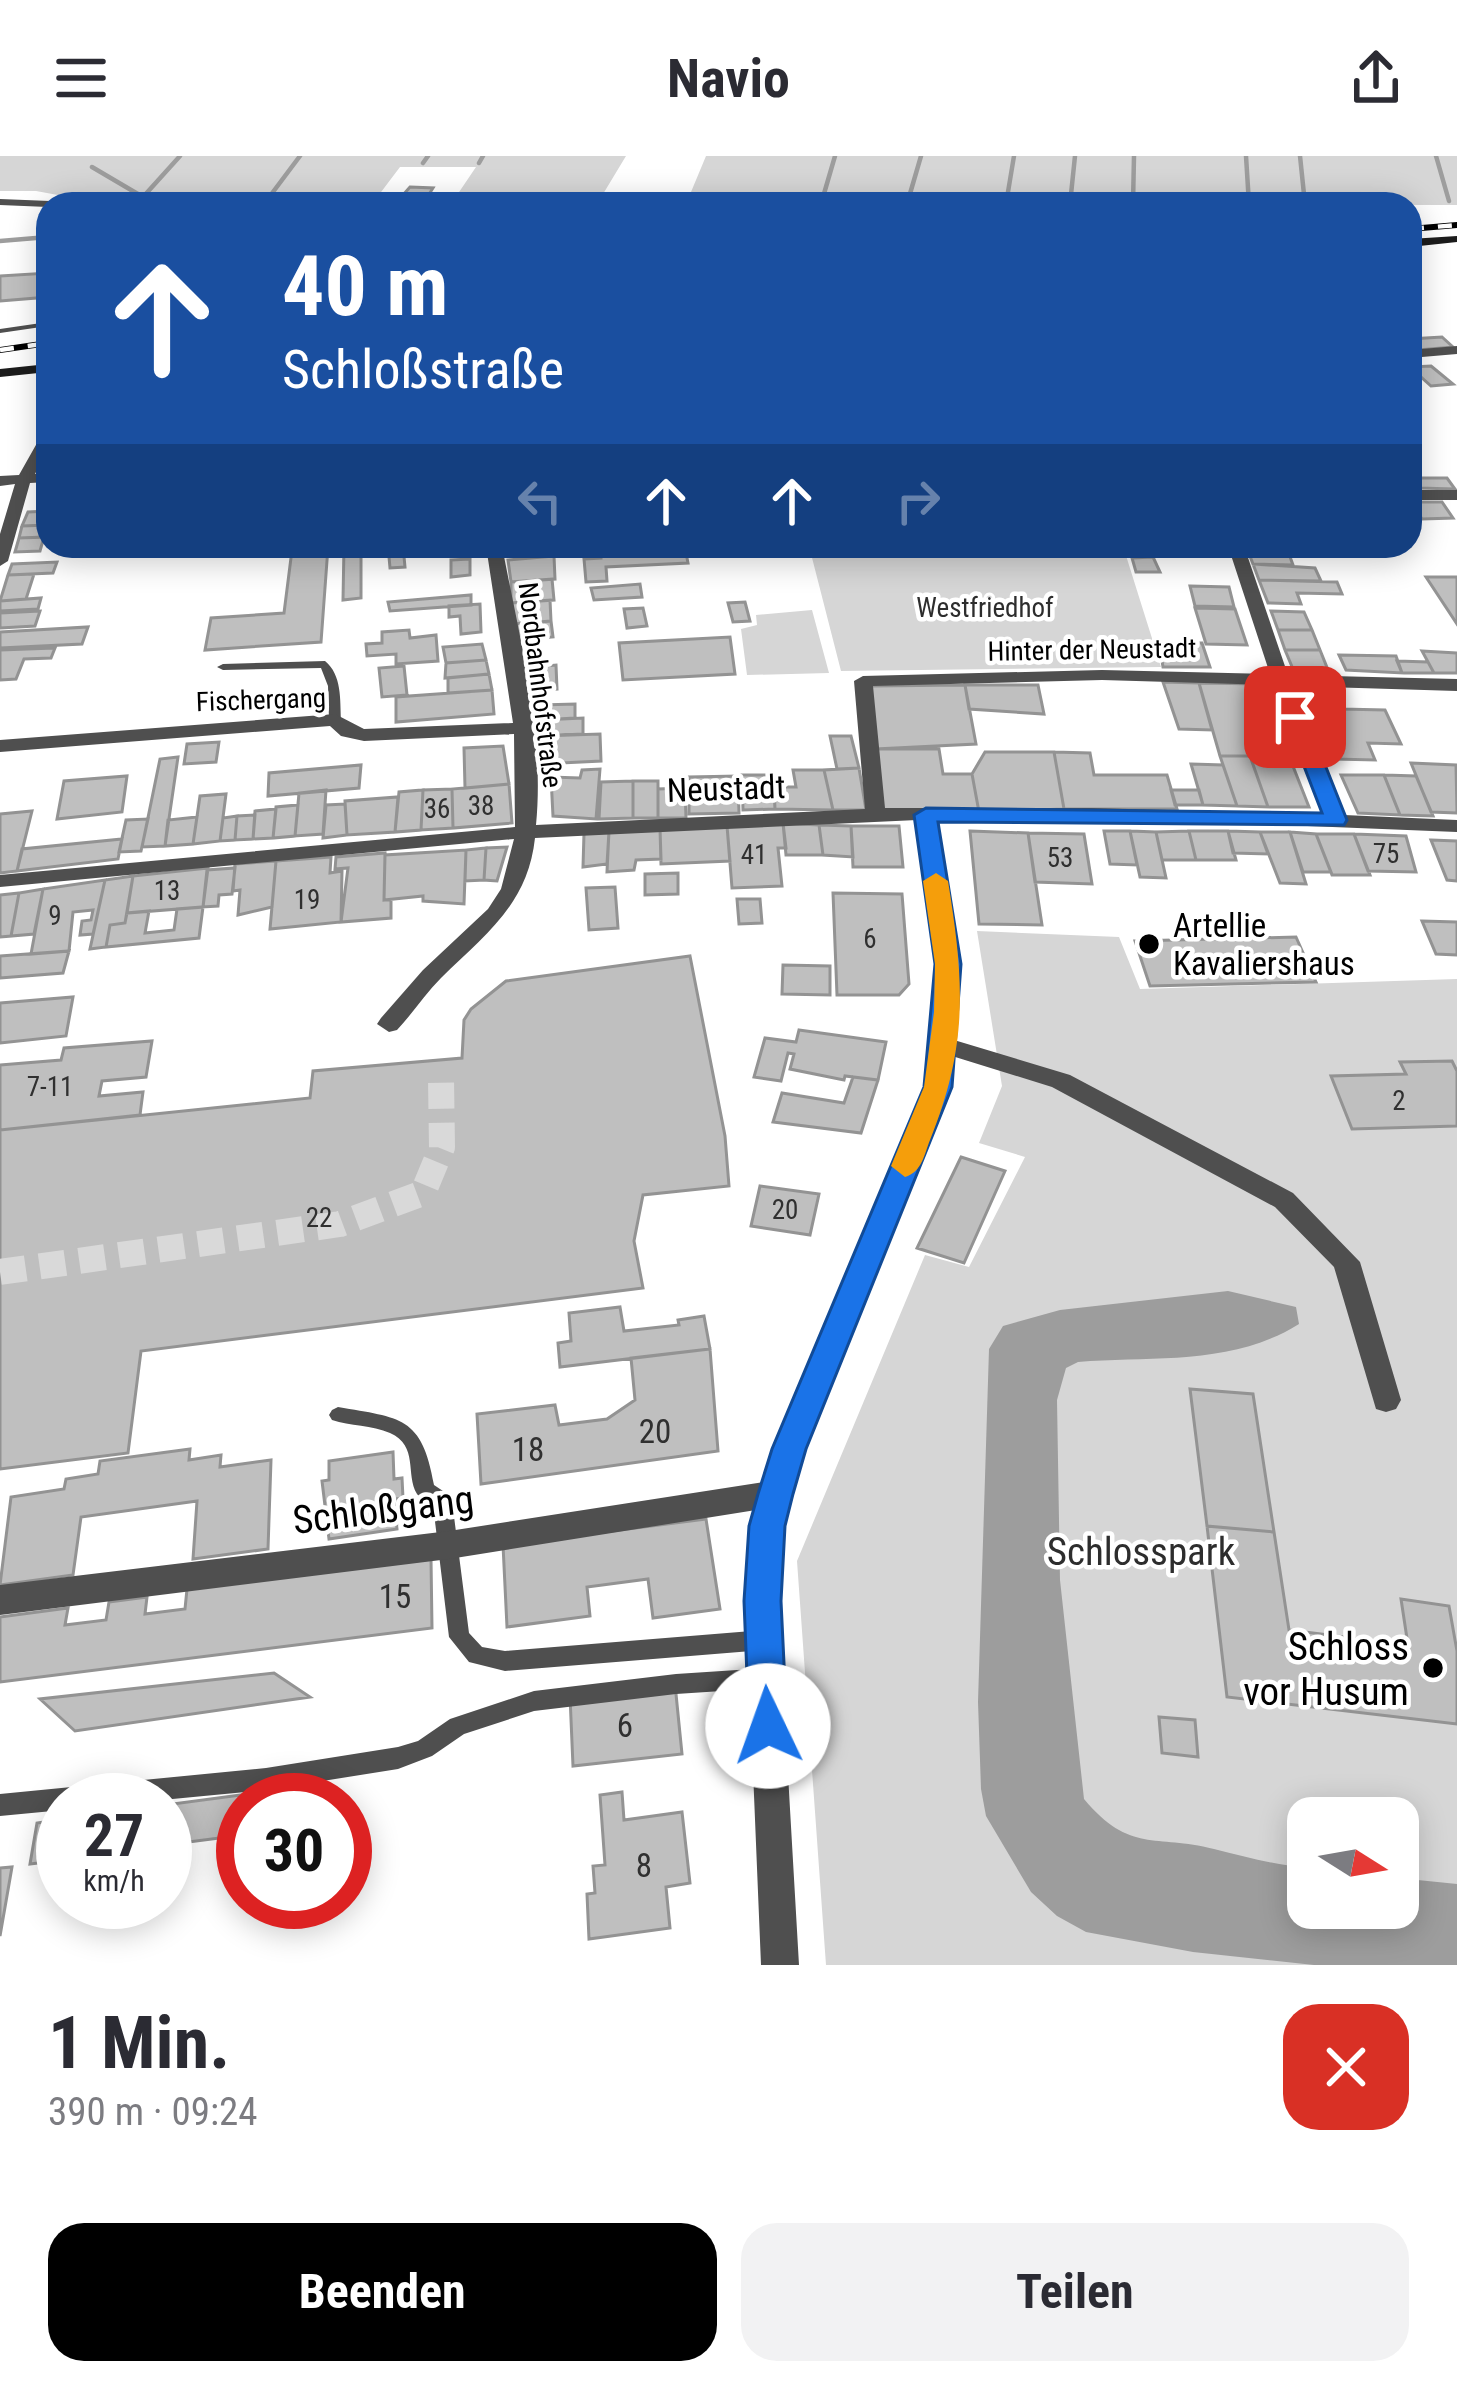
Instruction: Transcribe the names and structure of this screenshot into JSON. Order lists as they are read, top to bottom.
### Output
{
  "streets": {
    "street": [
      "Hinter der Neustadt",
      "Nordbahnhofstraße",
      "Fischergang",
      "Neustadt",
      "Schloßgang"
    ]
  },
  "crossings": [
    ["Hinter der Neustadt", "Neustadt"],
    ["Nordbahnhofstraße", "Fischergang"],
    ["Nordbahnhofstraße", "Neustadt"]
  ],
  "parks": ["Westfriedhof", "Schlosspark"],
  "places": ["Artellie Kavaliershaus", "Schloss vor Husum"],
  "house_numbers": [
    "38",
    "36",
    "75",
    "41",
    "53",
    "13",
    "19",
    "9",
    "6",
    "7-11",
    "2",
    "20",
    "22",
    "20",
    "18",
    "15",
    "6",
    "8"
  ],
  "north": "right",
  "page": {
    "header": "Navio",
    "turn": ["40 m", "Schloßstraße"],
    "speed": "27 km/h",
    "limit": "30",
    "heading": ["1 Min.", "390 m · 09:24"],
    "buttons": ["Beenden", "Teilen"]
  }
}
